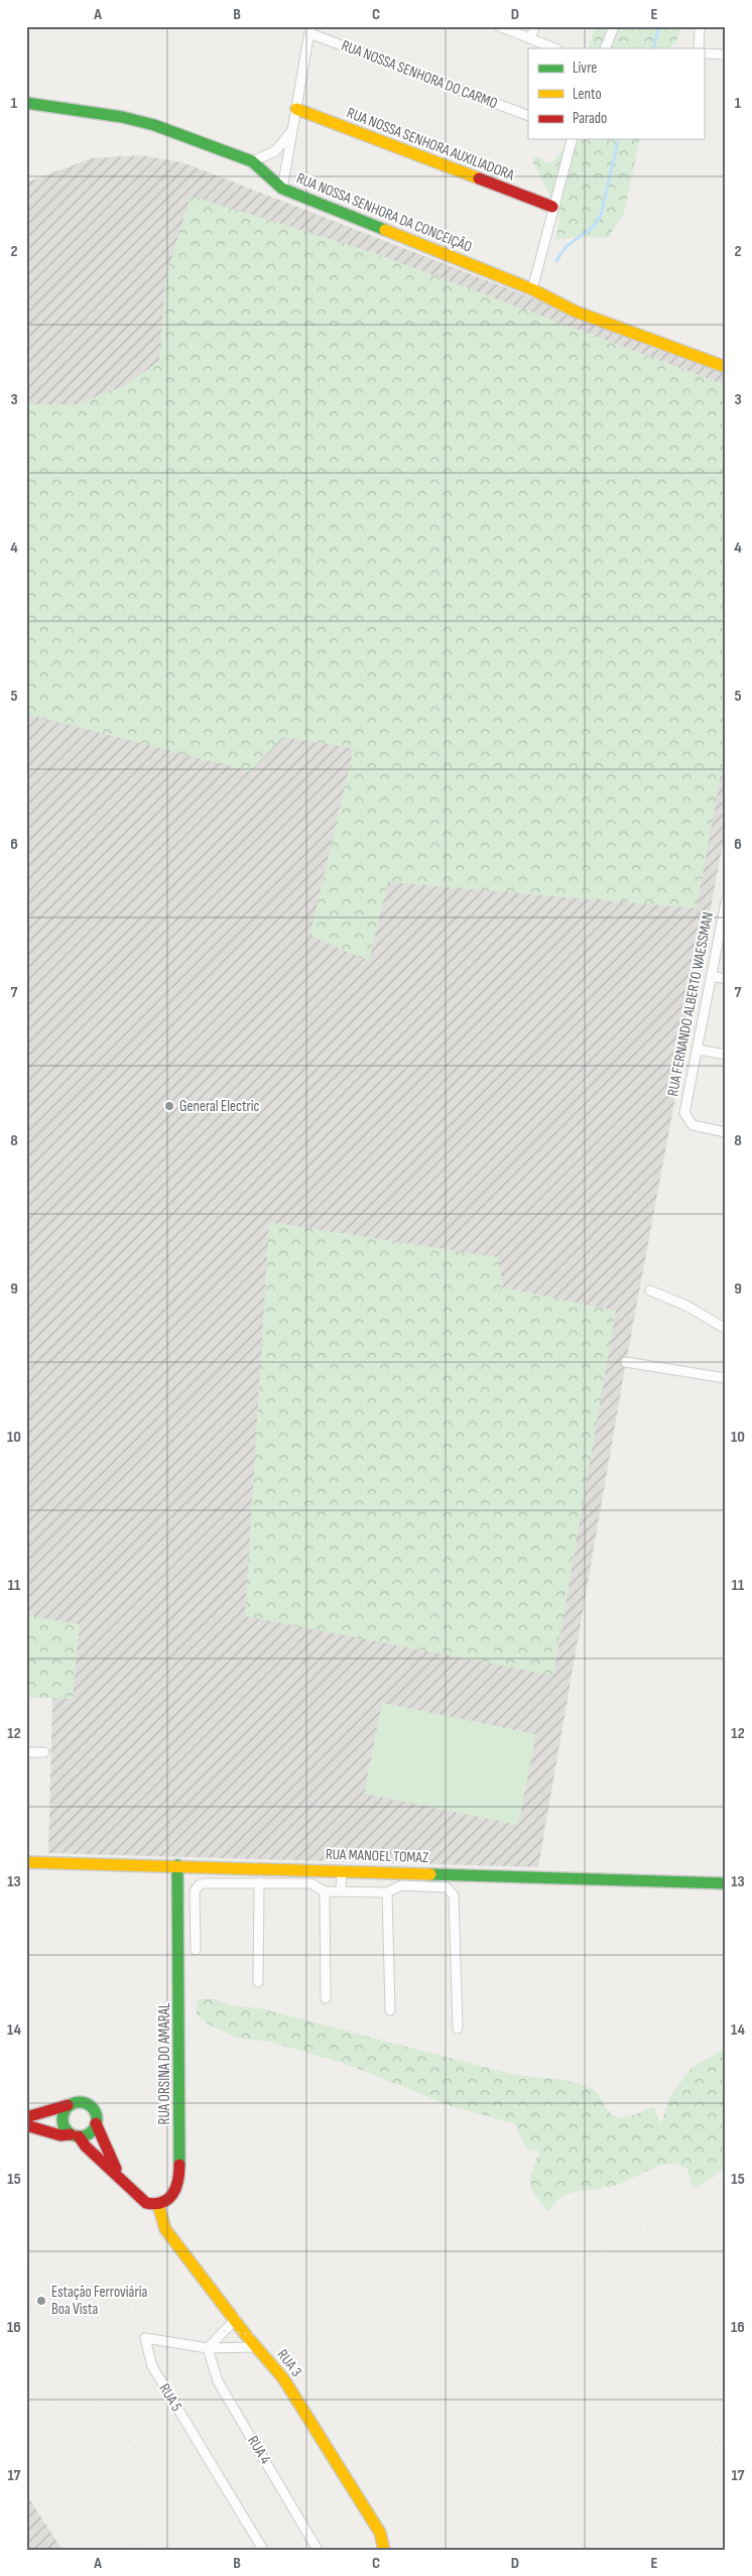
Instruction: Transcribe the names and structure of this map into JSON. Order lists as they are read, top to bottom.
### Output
{
  "streets": {
    "street": [
      "RUA NOSSA SENHORA DO CARMO",
      "RUA NOSSA SENHORA AUXILIADORA",
      "RUA NOSSA SENHORA DA CONCEIÇÃO",
      "RUA FERNANDO ALBERTO WAESSMAN",
      "RUA MANOEL TOMAZ",
      "RUA ORSINA DO AMARAL",
      "RUA 3",
      "RUA 5",
      "RUA 4"
    ]
  },
  "crossings": [
    ["RUA MANOEL TOMAZ", "RUA ORSINA DO AMARAL"],
    ["RUA ORSINA DO AMARAL", "RUA 3"],
    ["RUA 3", "RUA 5"],
    ["RUA 5", "RUA 4"]
  ],
  "places": ["General Electric", "Estação Ferroviária Boa Vista"],
  "legend": ["Livre", "Lento", "Parado"],
  "grid": {
    "columns": [
      "A",
      "B",
      "C",
      "D",
      "E"
    ],
    "rows": [
      "1",
      "2",
      "3",
      "4",
      "5",
      "6",
      "7",
      "8",
      "9",
      "10",
      "11",
      "12",
      "13",
      "14",
      "15",
      "16",
      "17"
    ]
  }
}
